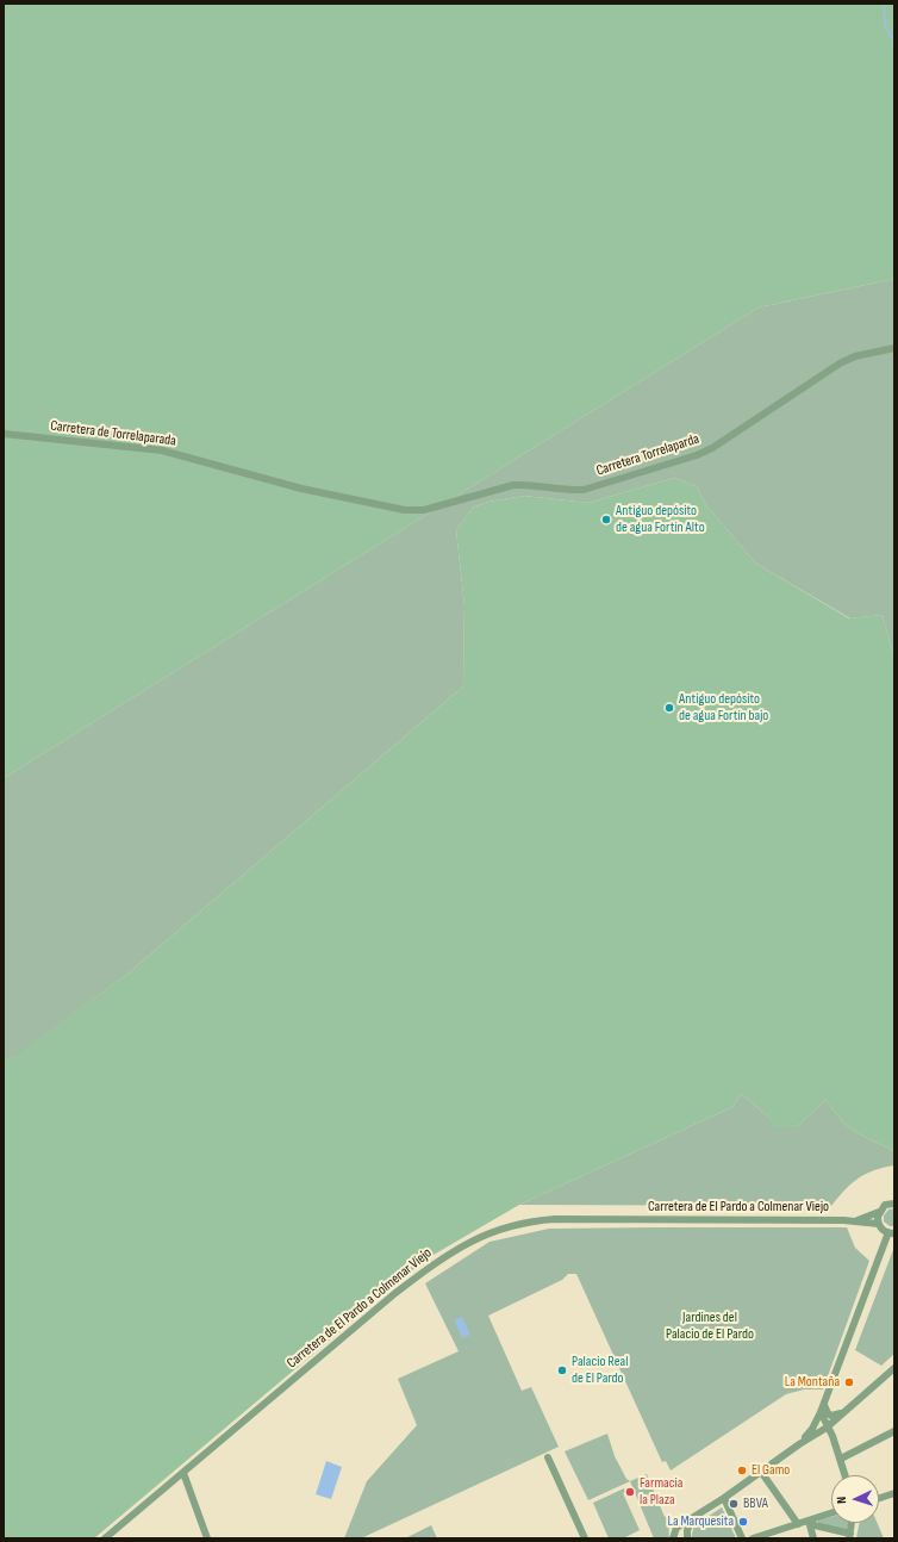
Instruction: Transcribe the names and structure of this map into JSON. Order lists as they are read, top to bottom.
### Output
{
  "streets": {
    "street": ["Carretera de Torrelaparada", "Carretera Torrelaparda", "Carretera de El Pardo a Colmenar Viejo"]
  },
  "crossings": [
    ["Carretera de Torrelaparada", "Carretera Torrelaparda"]
  ],
  "parks": ["Jardines del Palacio de El Pardo"],
  "places": [
    "Antiguo depósito de agua Fortín Alto",
    "Antiguo depósito de agua Fortín bajo",
    "Palacio Real de El Pardo",
    "La Montaña",
    "El Gamo",
    "Farmacia la Plaza",
    "BBVA",
    "La Marquesita"
  ],
  "north": "left"
}
